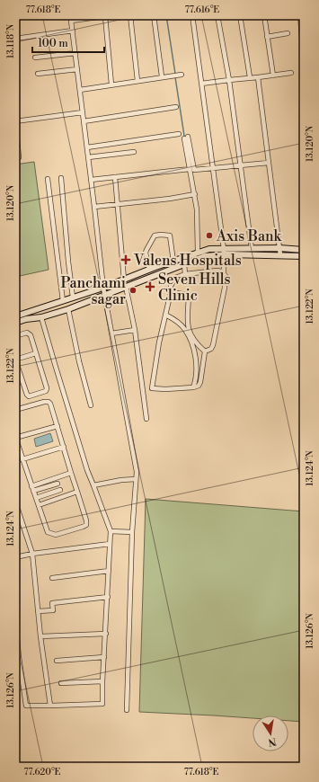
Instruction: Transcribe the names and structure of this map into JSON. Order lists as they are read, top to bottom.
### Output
{
  "places": {
    "other": ["Axis Bank", "Panchami sagar"],
    "health": ["Valens Hospitals", "Seven Hills Clinic"]
  },
  "scale_bar": "100 m",
  "north": "bottom",
  "coordinates": [
    "77.618°E",
    "77.616°E",
    "13.118°N",
    "13.120°N",
    "13.122°N",
    "13.124°N",
    "13.126°N",
    "77.620°E"
  ]
}
